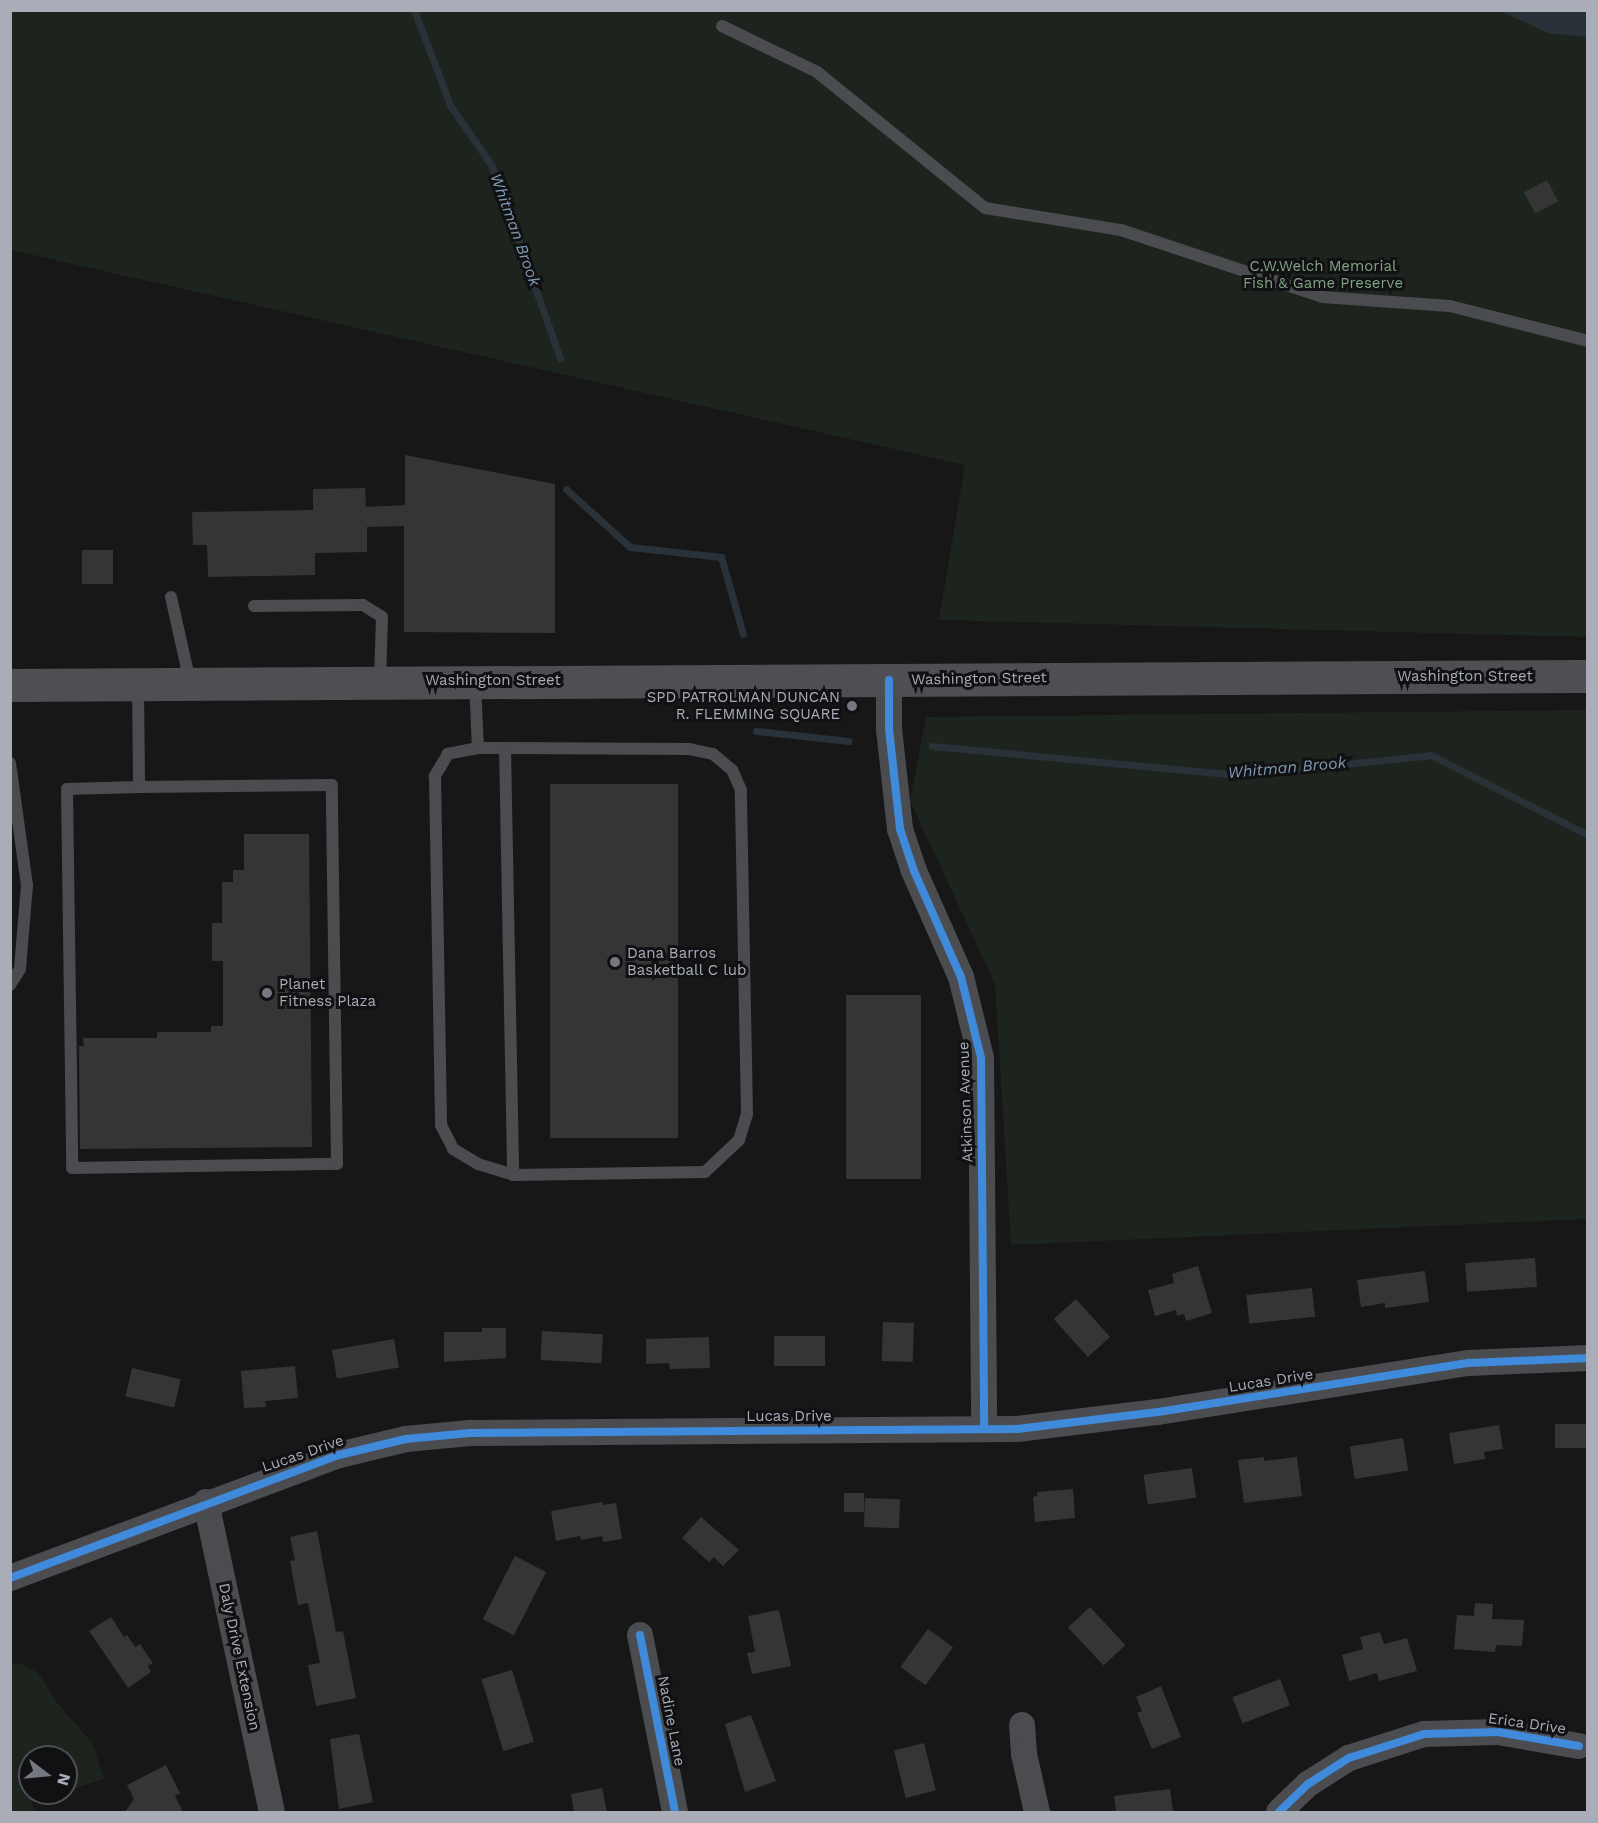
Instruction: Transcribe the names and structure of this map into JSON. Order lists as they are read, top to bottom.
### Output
{
  "streets": {
    "main road": ["Washington Street"],
    "street": [
      "Atkinson Avenue",
      "Lucas Drive",
      "Daly Drive Extension",
      "Nadine Lane",
      "Erica Drive"
    ]
  },
  "crossings": [
    ["Washington Street", "Atkinson Avenue"],
    ["Atkinson Avenue", "Lucas Drive"],
    ["Lucas Drive", "Daly Drive Extension"]
  ],
  "water": ["Whitman Brook"],
  "parks": ["C.W.Welch Memorial Fish & Game Preserve"],
  "places": ["SPD PATROLMAN DUNCAN R. FLEMMING SQUARE", "Dana Barros Basketball C lub", "Planet Fitness Plaza"],
  "north": "right"
}
